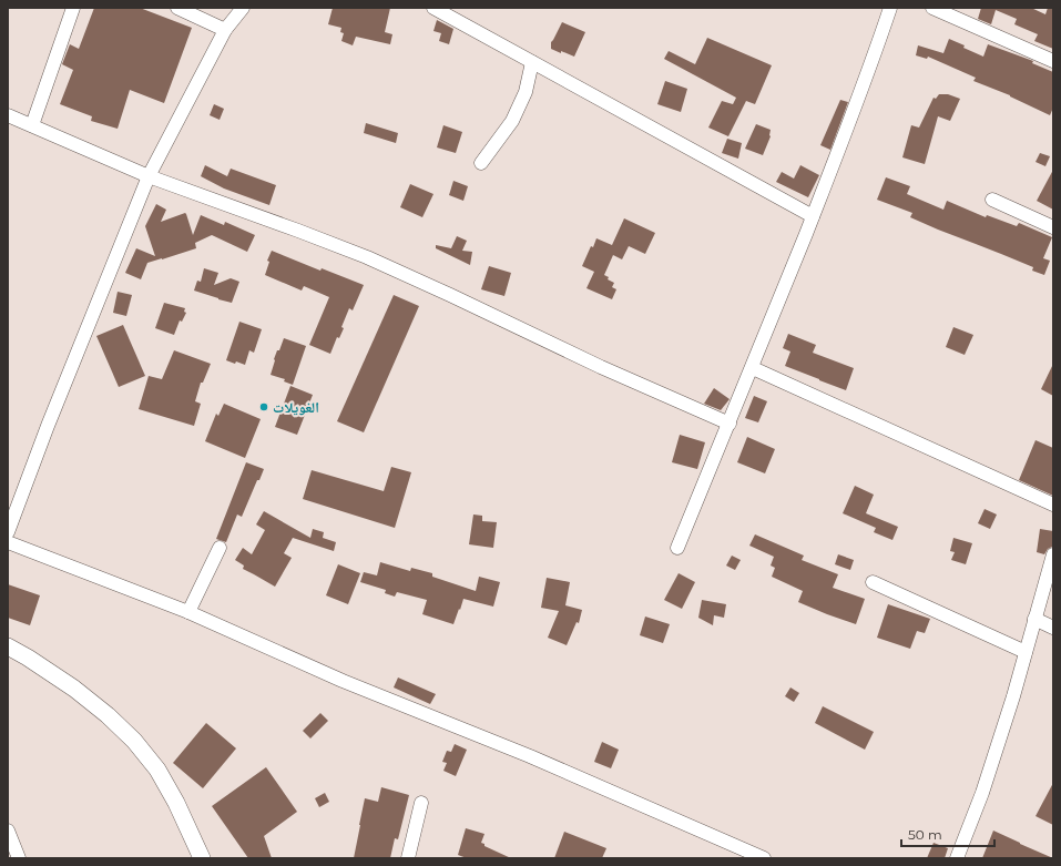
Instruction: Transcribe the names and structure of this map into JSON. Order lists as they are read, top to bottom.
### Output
{
  "places": ["الغويلات"],
  "scale_bar": "50 m"
}
